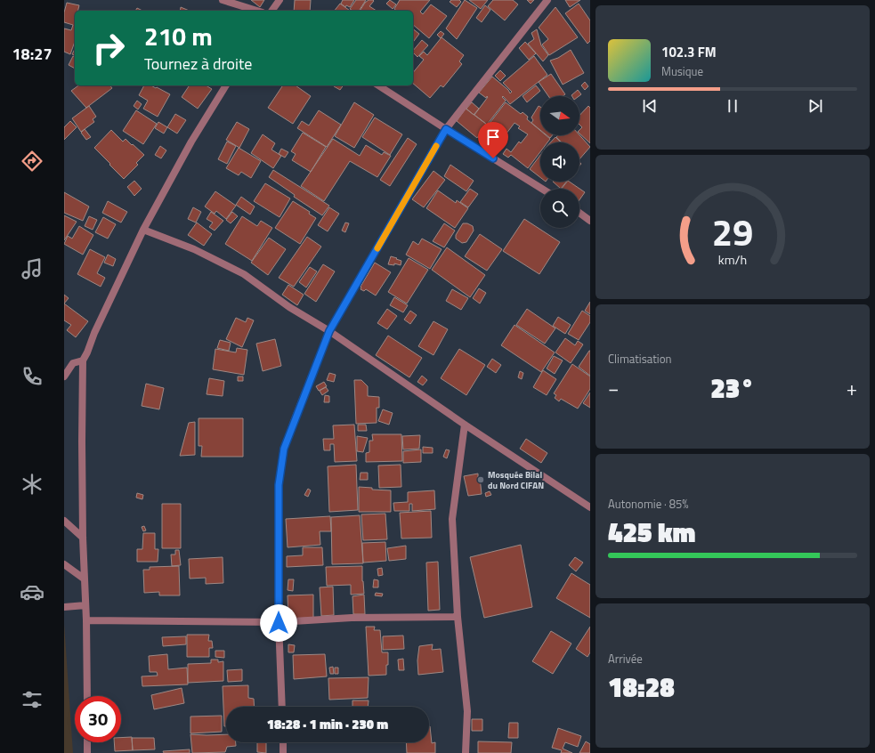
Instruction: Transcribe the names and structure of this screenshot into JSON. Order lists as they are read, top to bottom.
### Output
{
  "places": ["Mosquée Bilal du Nord CIFAN"],
  "north": "right",
  "page": {
    "tabs": "18:27",
    "turn": ["210 m", "Tournez à droite"],
    "song": ["102.3 FM", "Musique"],
    "tile": [
      "Climatisation",
      ["Autonomie · 85%", "425 km"],
      ["Arrivée", "18:28"]
    ],
    "heat": ["−", "23°", "+"],
    "limit": "30",
    "trip": "18:28 · 1 min · 230 m",
    "gauge": ["29", "km/h"]
  }
}
